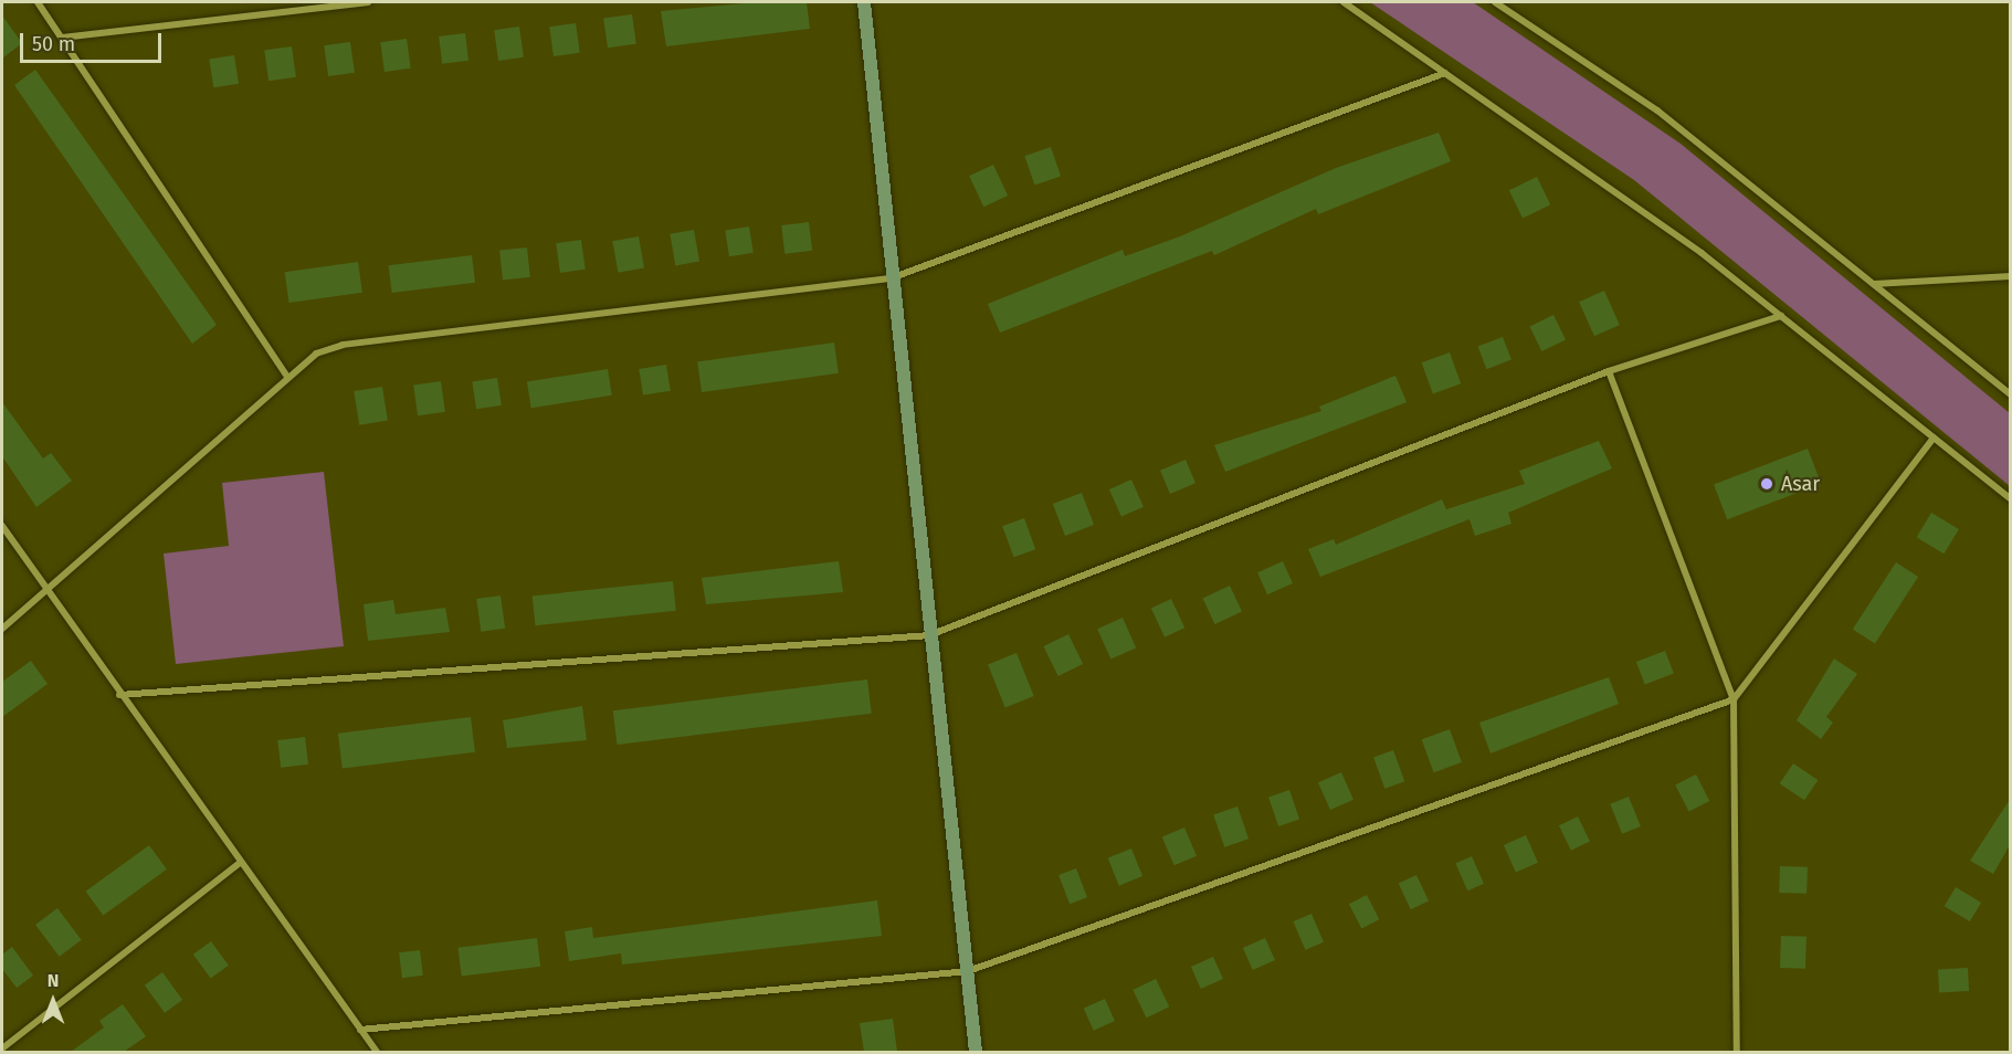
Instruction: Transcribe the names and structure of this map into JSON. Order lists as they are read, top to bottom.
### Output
{
  "places": ["Asar"],
  "scale_bar": "50 m",
  "north": "top"
}
